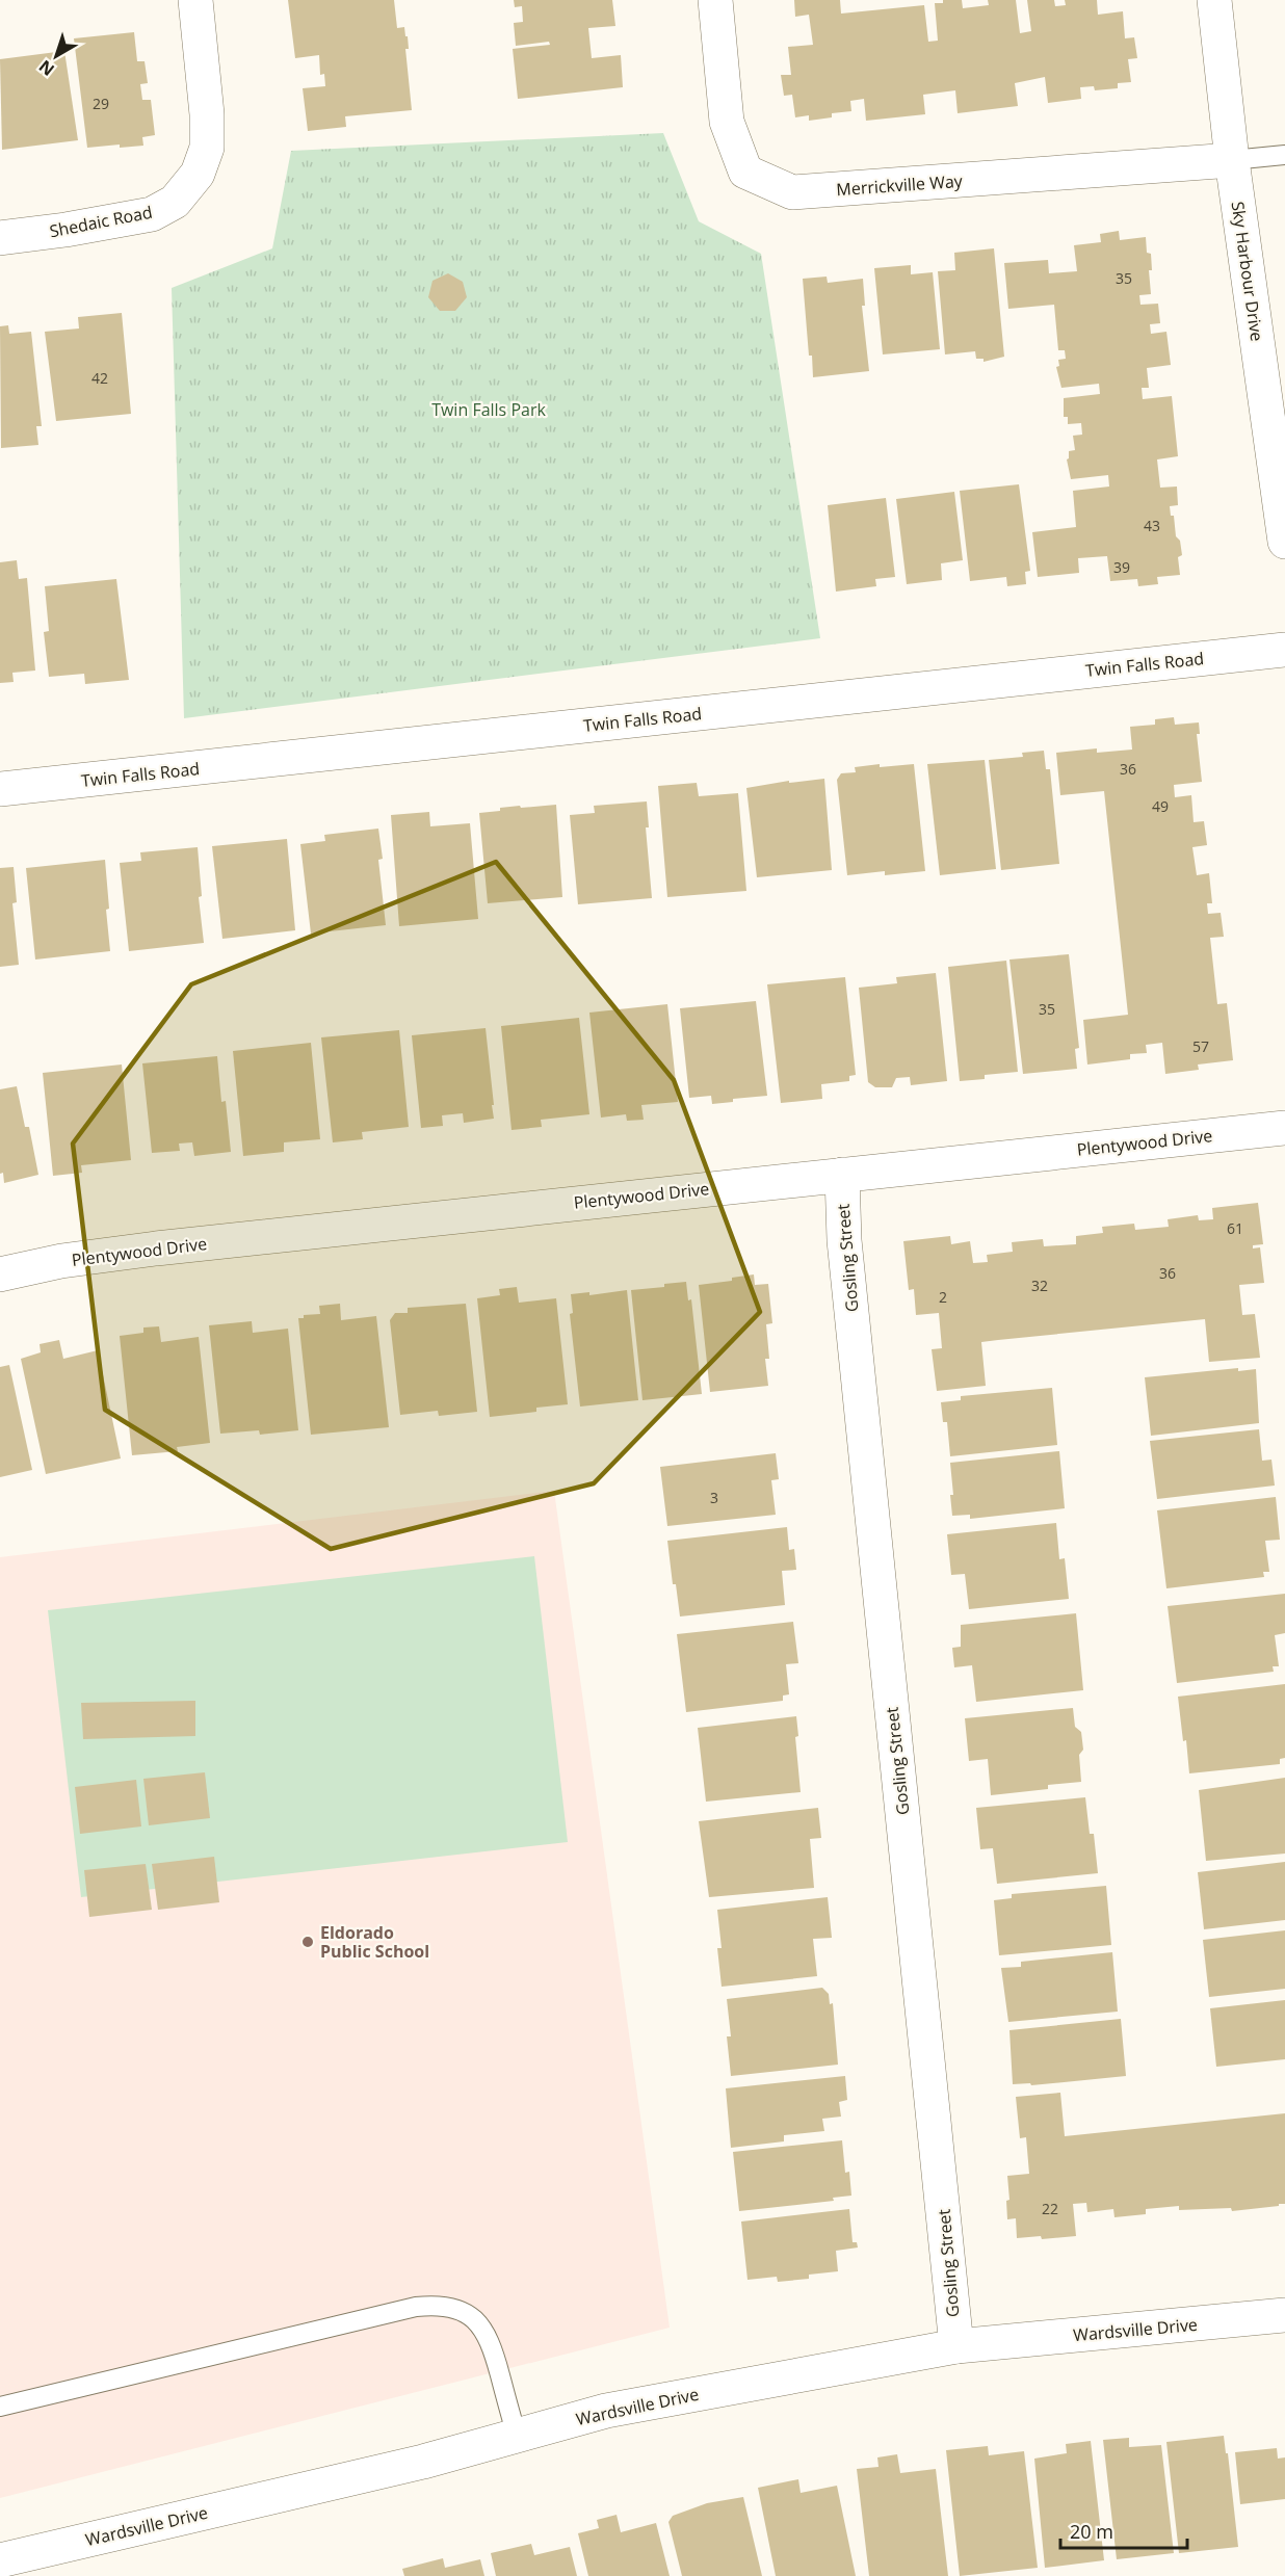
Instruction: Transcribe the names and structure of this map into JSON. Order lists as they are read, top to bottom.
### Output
{
  "streets": {
    "street": [
      "Merrickville Way",
      "Shedaic Road",
      "Sky Harbour Drive",
      "Twin Falls Road",
      "Plentywood Drive",
      "Gosling Street",
      "Wardsville Drive"
    ]
  },
  "crossings": [
    ["Merrickville Way", "Sky Harbour Drive"],
    ["Plentywood Drive", "Gosling Street"],
    ["Gosling Street", "Wardsville Drive"]
  ],
  "parks": ["Twin Falls Park"],
  "places": ["Eldorado Public School"],
  "house_numbers": [
    "29",
    "35",
    "42",
    "43",
    "39",
    "36",
    "49",
    "35",
    "57",
    "61",
    "36",
    "32",
    "2",
    "3",
    "22"
  ],
  "scale_bar": "20 m",
  "north": "bottom left"
}
